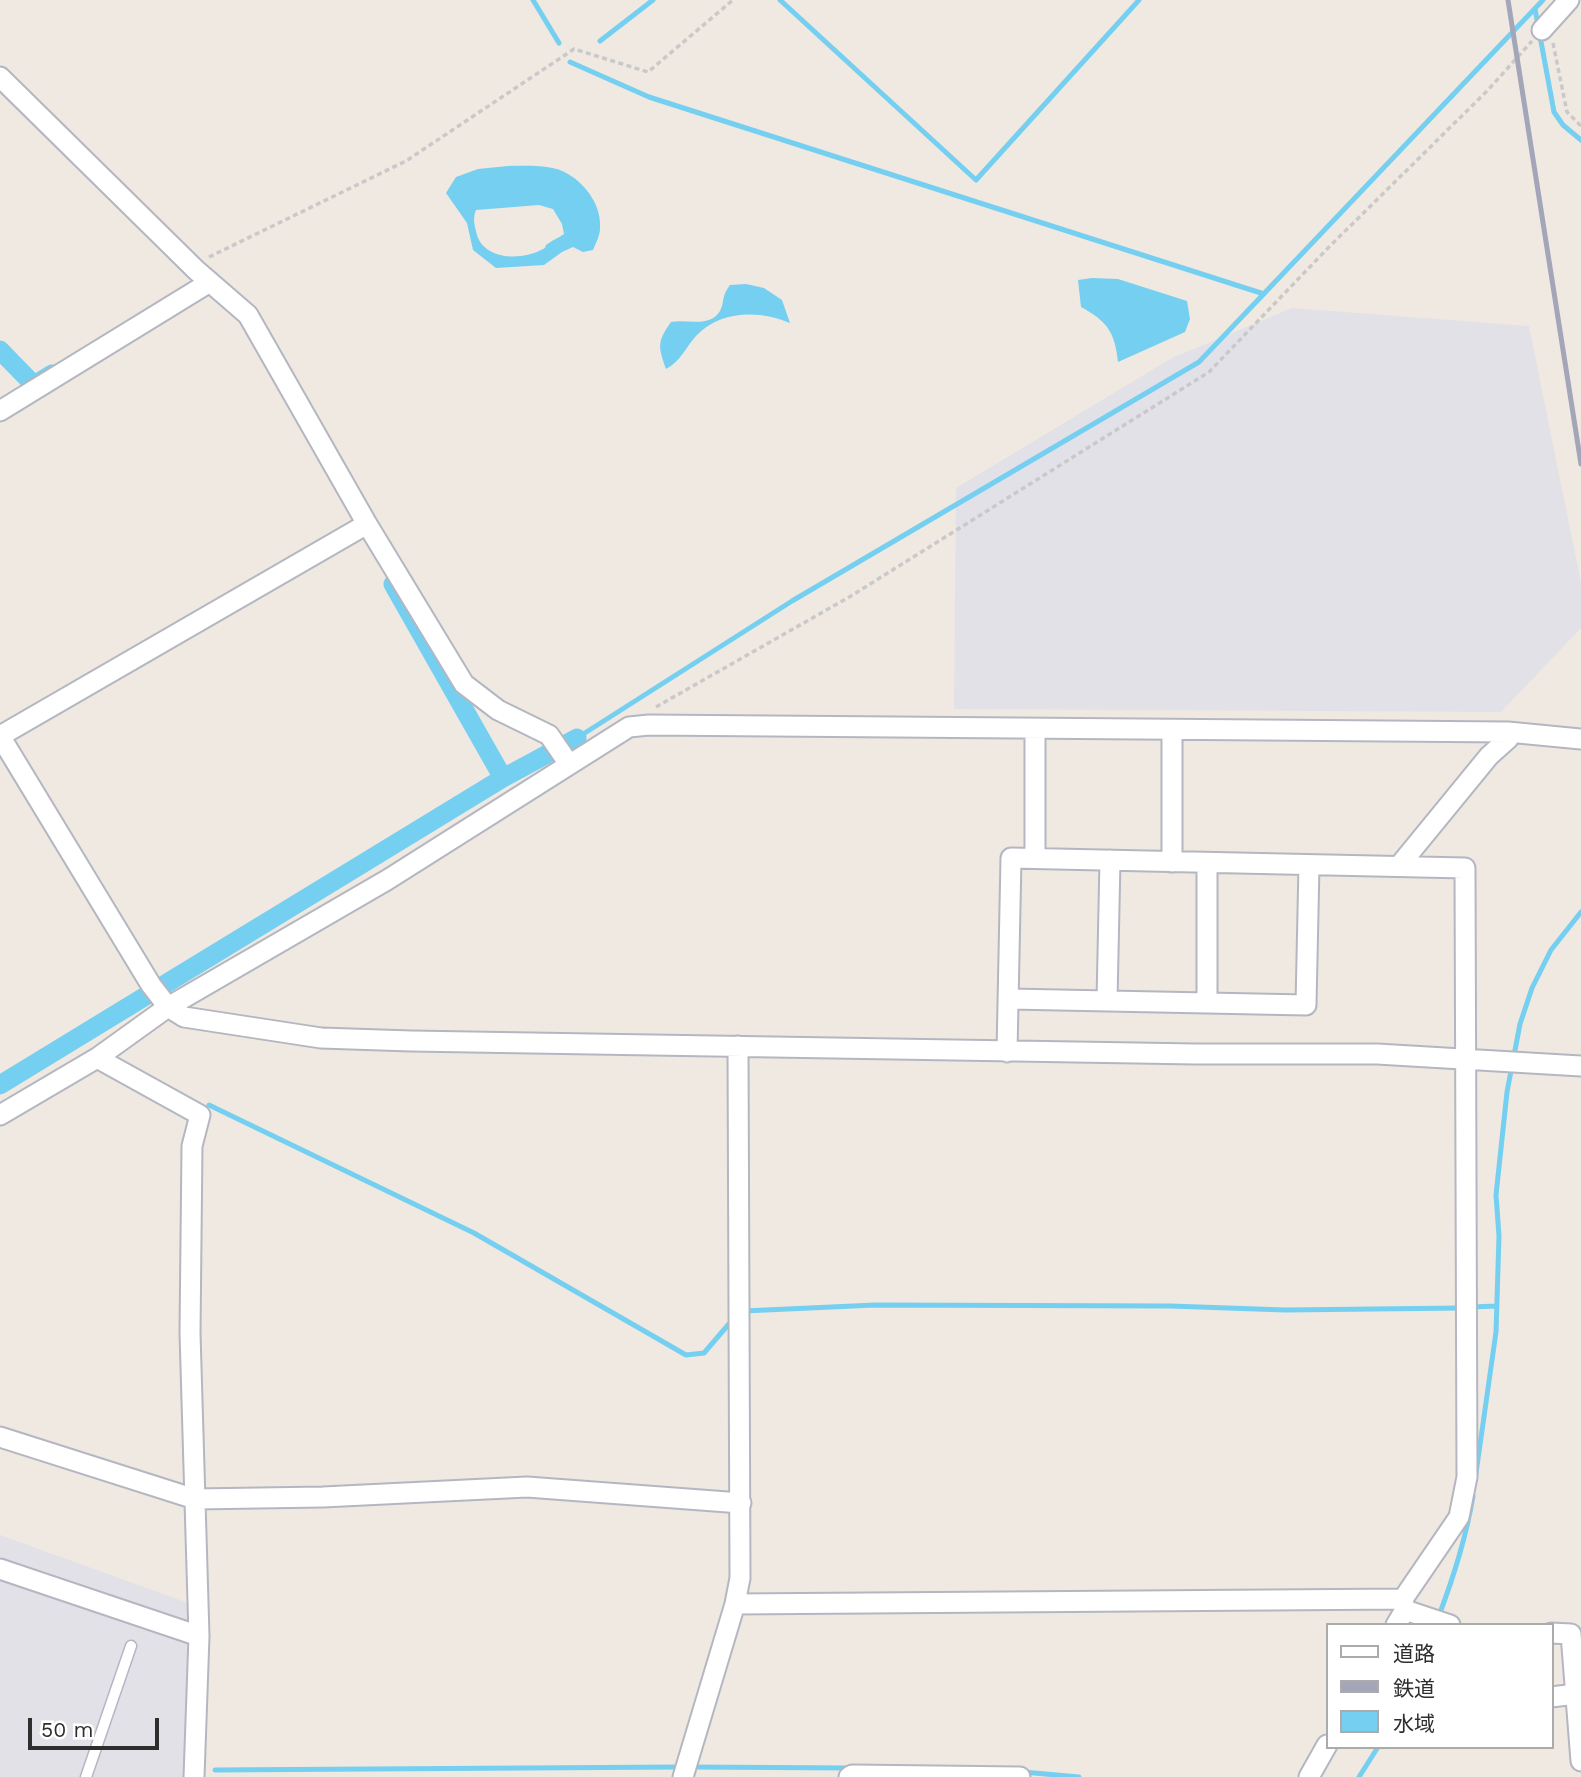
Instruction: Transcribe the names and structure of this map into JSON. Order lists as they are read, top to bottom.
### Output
{
  "legend": ["道路", "鉄道", "水域"],
  "scale_bar": "50 m"
}
